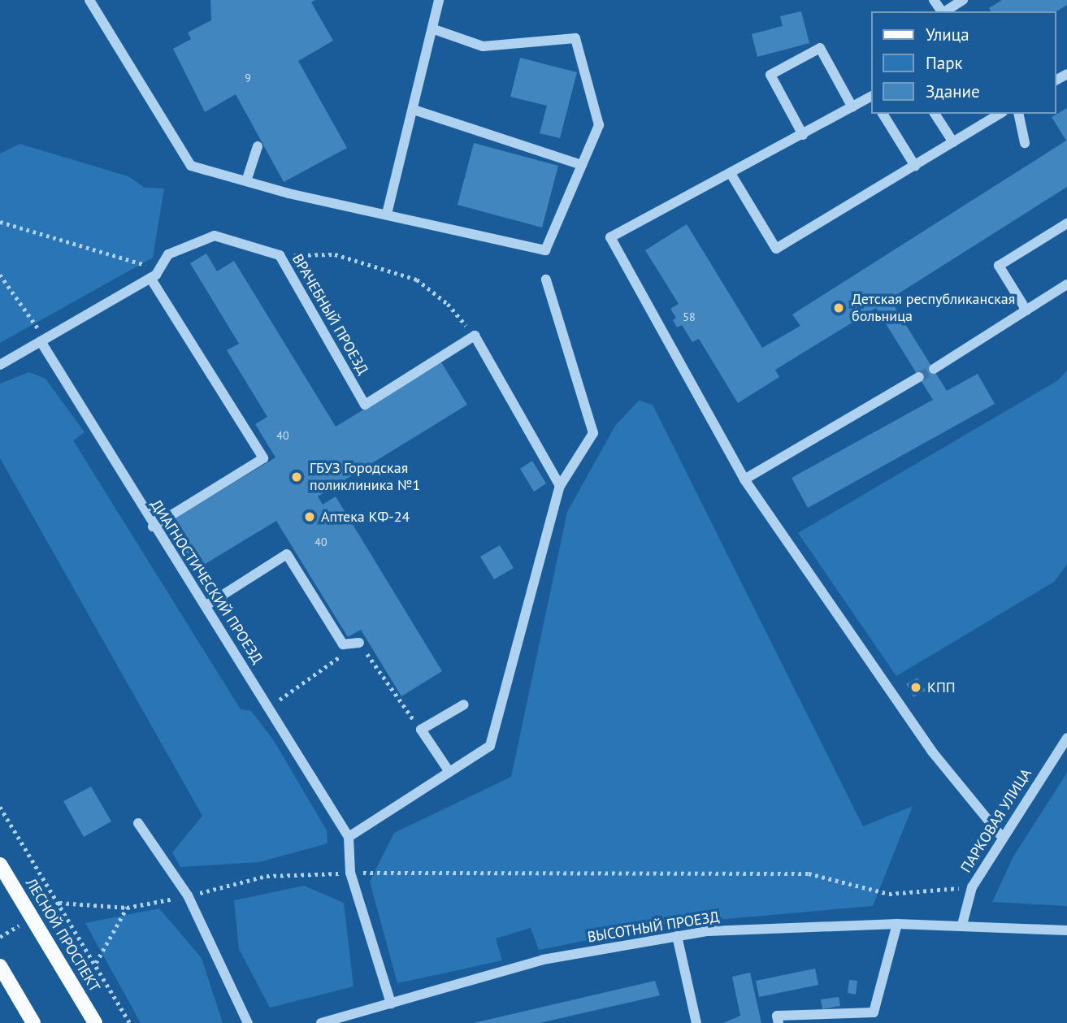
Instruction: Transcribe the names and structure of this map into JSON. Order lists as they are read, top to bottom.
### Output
{
  "streets": {
    "main road": ["ЛЕСНОЙ ПРОСПЕКТ"],
    "street": [
      "ВРАЧЕБНЫЙ ПРОЕЗД",
      "ДИАГНОСТИЧЕСКИЙ ПРОЕЗД",
      "ПАРКОВАЯ УЛИЦА",
      "ВЫСОТНЫЙ ПРОЕЗД"
    ]
  },
  "crossings": [
    ["ВРАЧЕБНЫЙ ПРОЕЗД", "ДИАГНОСТИЧЕСКИЙ ПРОЕЗД"],
    ["ПАРКОВАЯ УЛИЦА", "ВЫСОТНЫЙ ПРОЕЗД"]
  ],
  "places": [
    "Детская республиканская больница",
    "ГБУЗ Городская поликлиника №1",
    "Аптека КФ-24",
    "КПП"
  ],
  "house_numbers": [
    "9",
    "58",
    "40",
    "40"
  ],
  "legend": ["Улица", "Парк", "Здание"]
}
